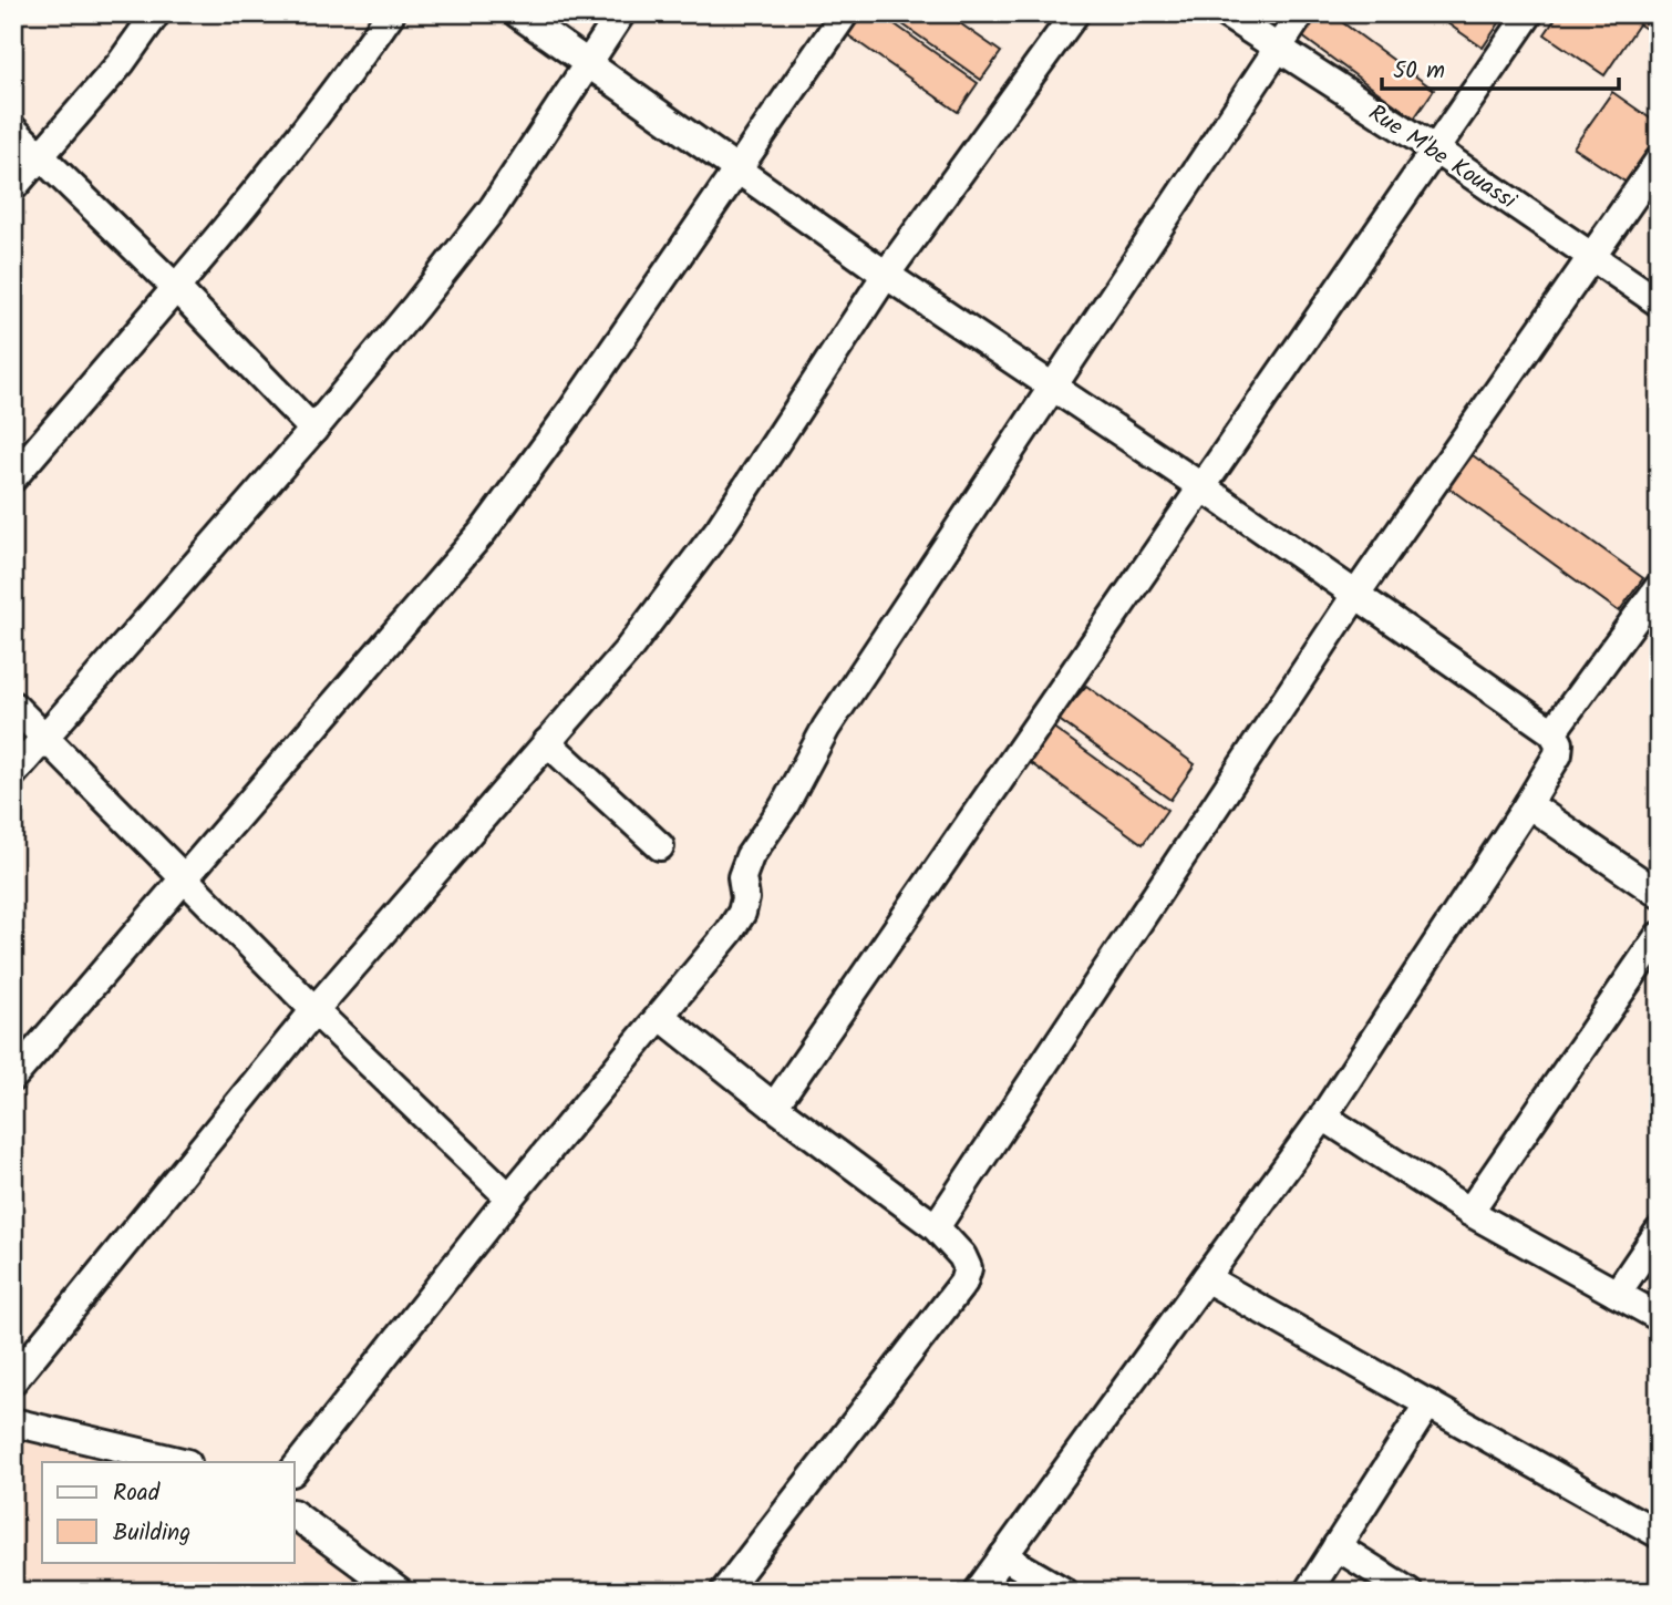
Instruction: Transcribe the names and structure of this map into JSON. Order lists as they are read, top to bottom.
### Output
{
  "streets": {
    "street": ["Rue M'be Kouassi"]
  },
  "legend": ["Road", "Building"],
  "scale_bar": "50 m"
}
